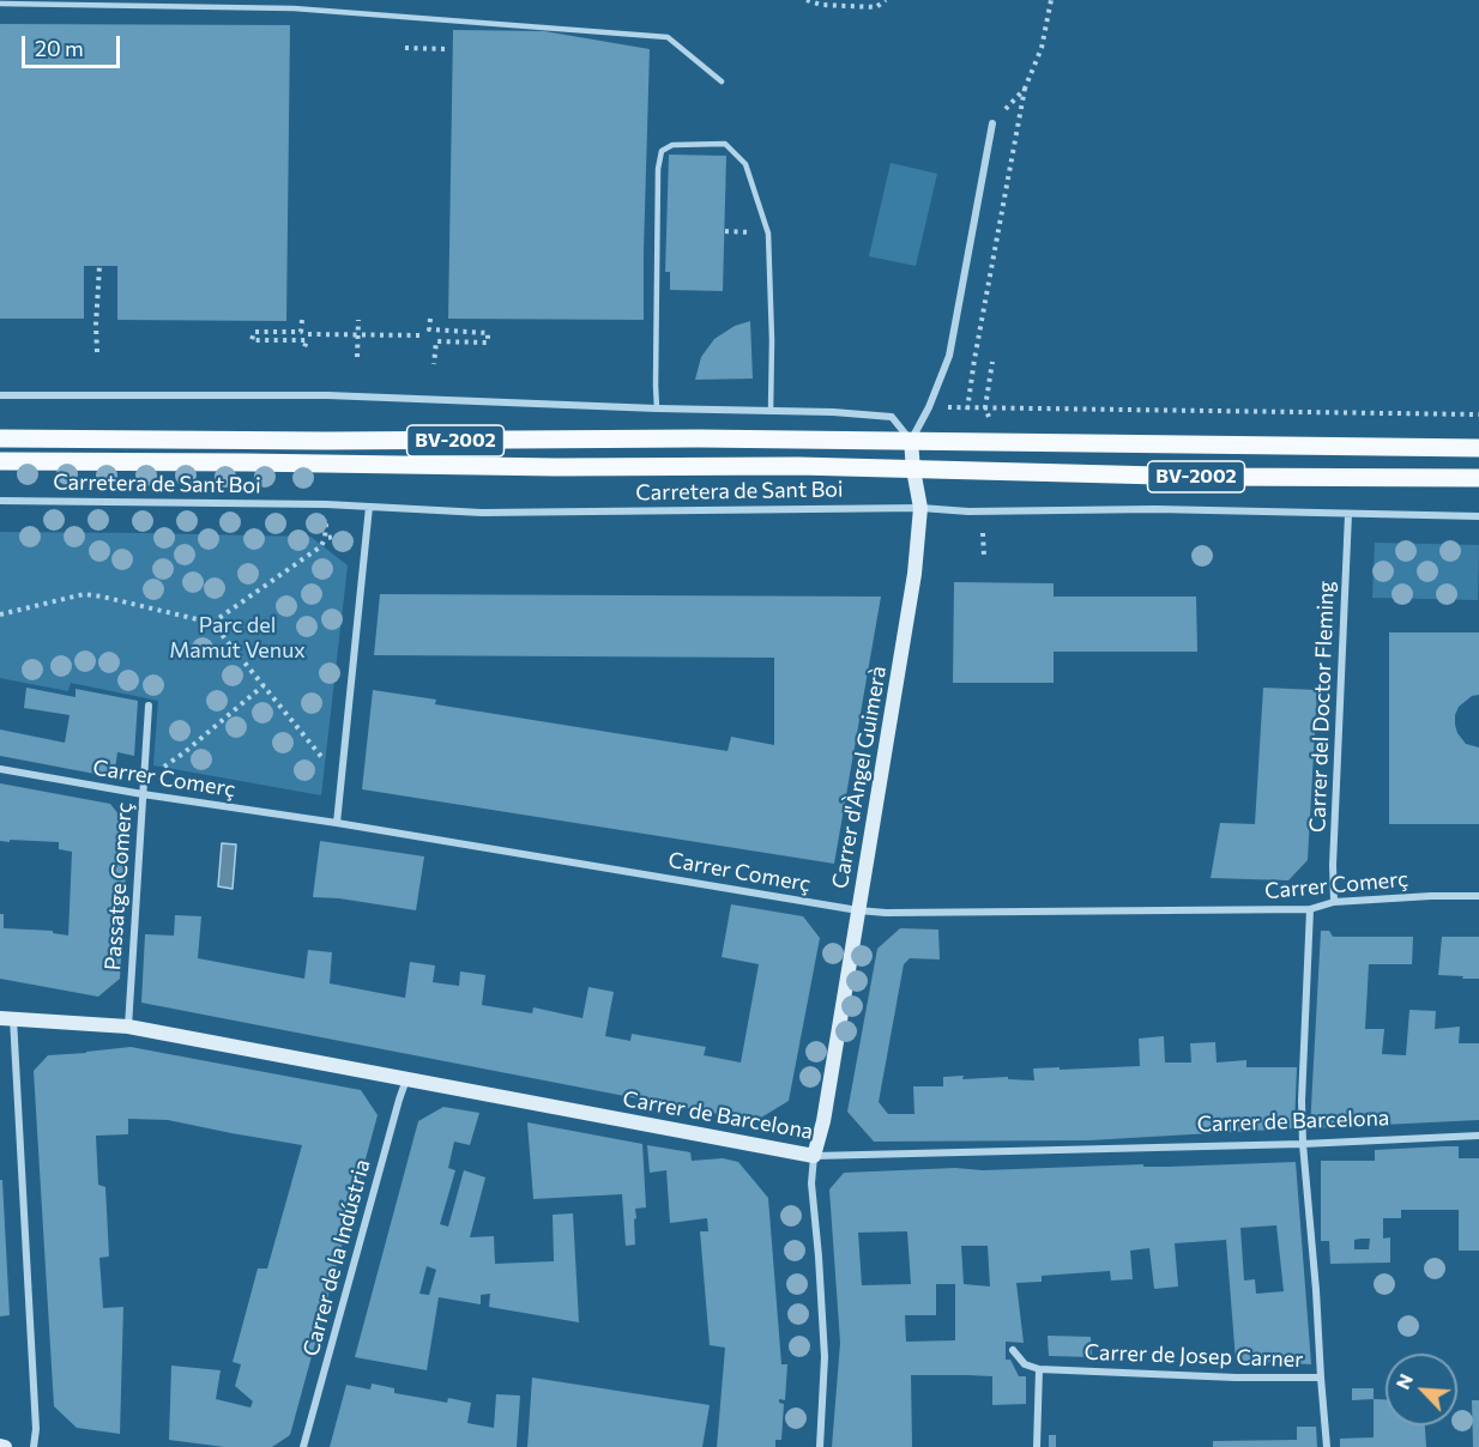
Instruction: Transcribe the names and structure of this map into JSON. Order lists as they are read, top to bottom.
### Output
{
  "streets": {
    "main road": ["BV-2002"],
    "street": [
      "Carretera de Sant Boi",
      "Carrer del Doctor Fleming",
      "Carrer d'Àngel Guimerà",
      "Carrer Comerç",
      "Passatge Comerç",
      "Carrer de Barcelona",
      "Carrer de la Indústria",
      "Carrer de Josep Carner"
    ]
  },
  "crossings": [
    ["BV-2002", "Carrer d'Àngel Guimerà"],
    ["Carretera de Sant Boi", "Carrer del Doctor Fleming"],
    ["Carretera de Sant Boi", "Carrer d'Àngel Guimerà"],
    ["Carrer del Doctor Fleming", "Carrer Comerç"],
    ["Carrer d'Àngel Guimerà", "Carrer Comerç"],
    ["Carrer d'Àngel Guimerà", "Carrer de Barcelona"],
    ["Carrer Comerç", "Passatge Comerç"],
    ["Passatge Comerç", "Carrer de Barcelona"],
    ["Carrer de Barcelona", "Carrer de la Indústria"]
  ],
  "parks": ["Parc del Mamut Venux"],
  "scale_bar": "20 m",
  "north": "top left"
}
